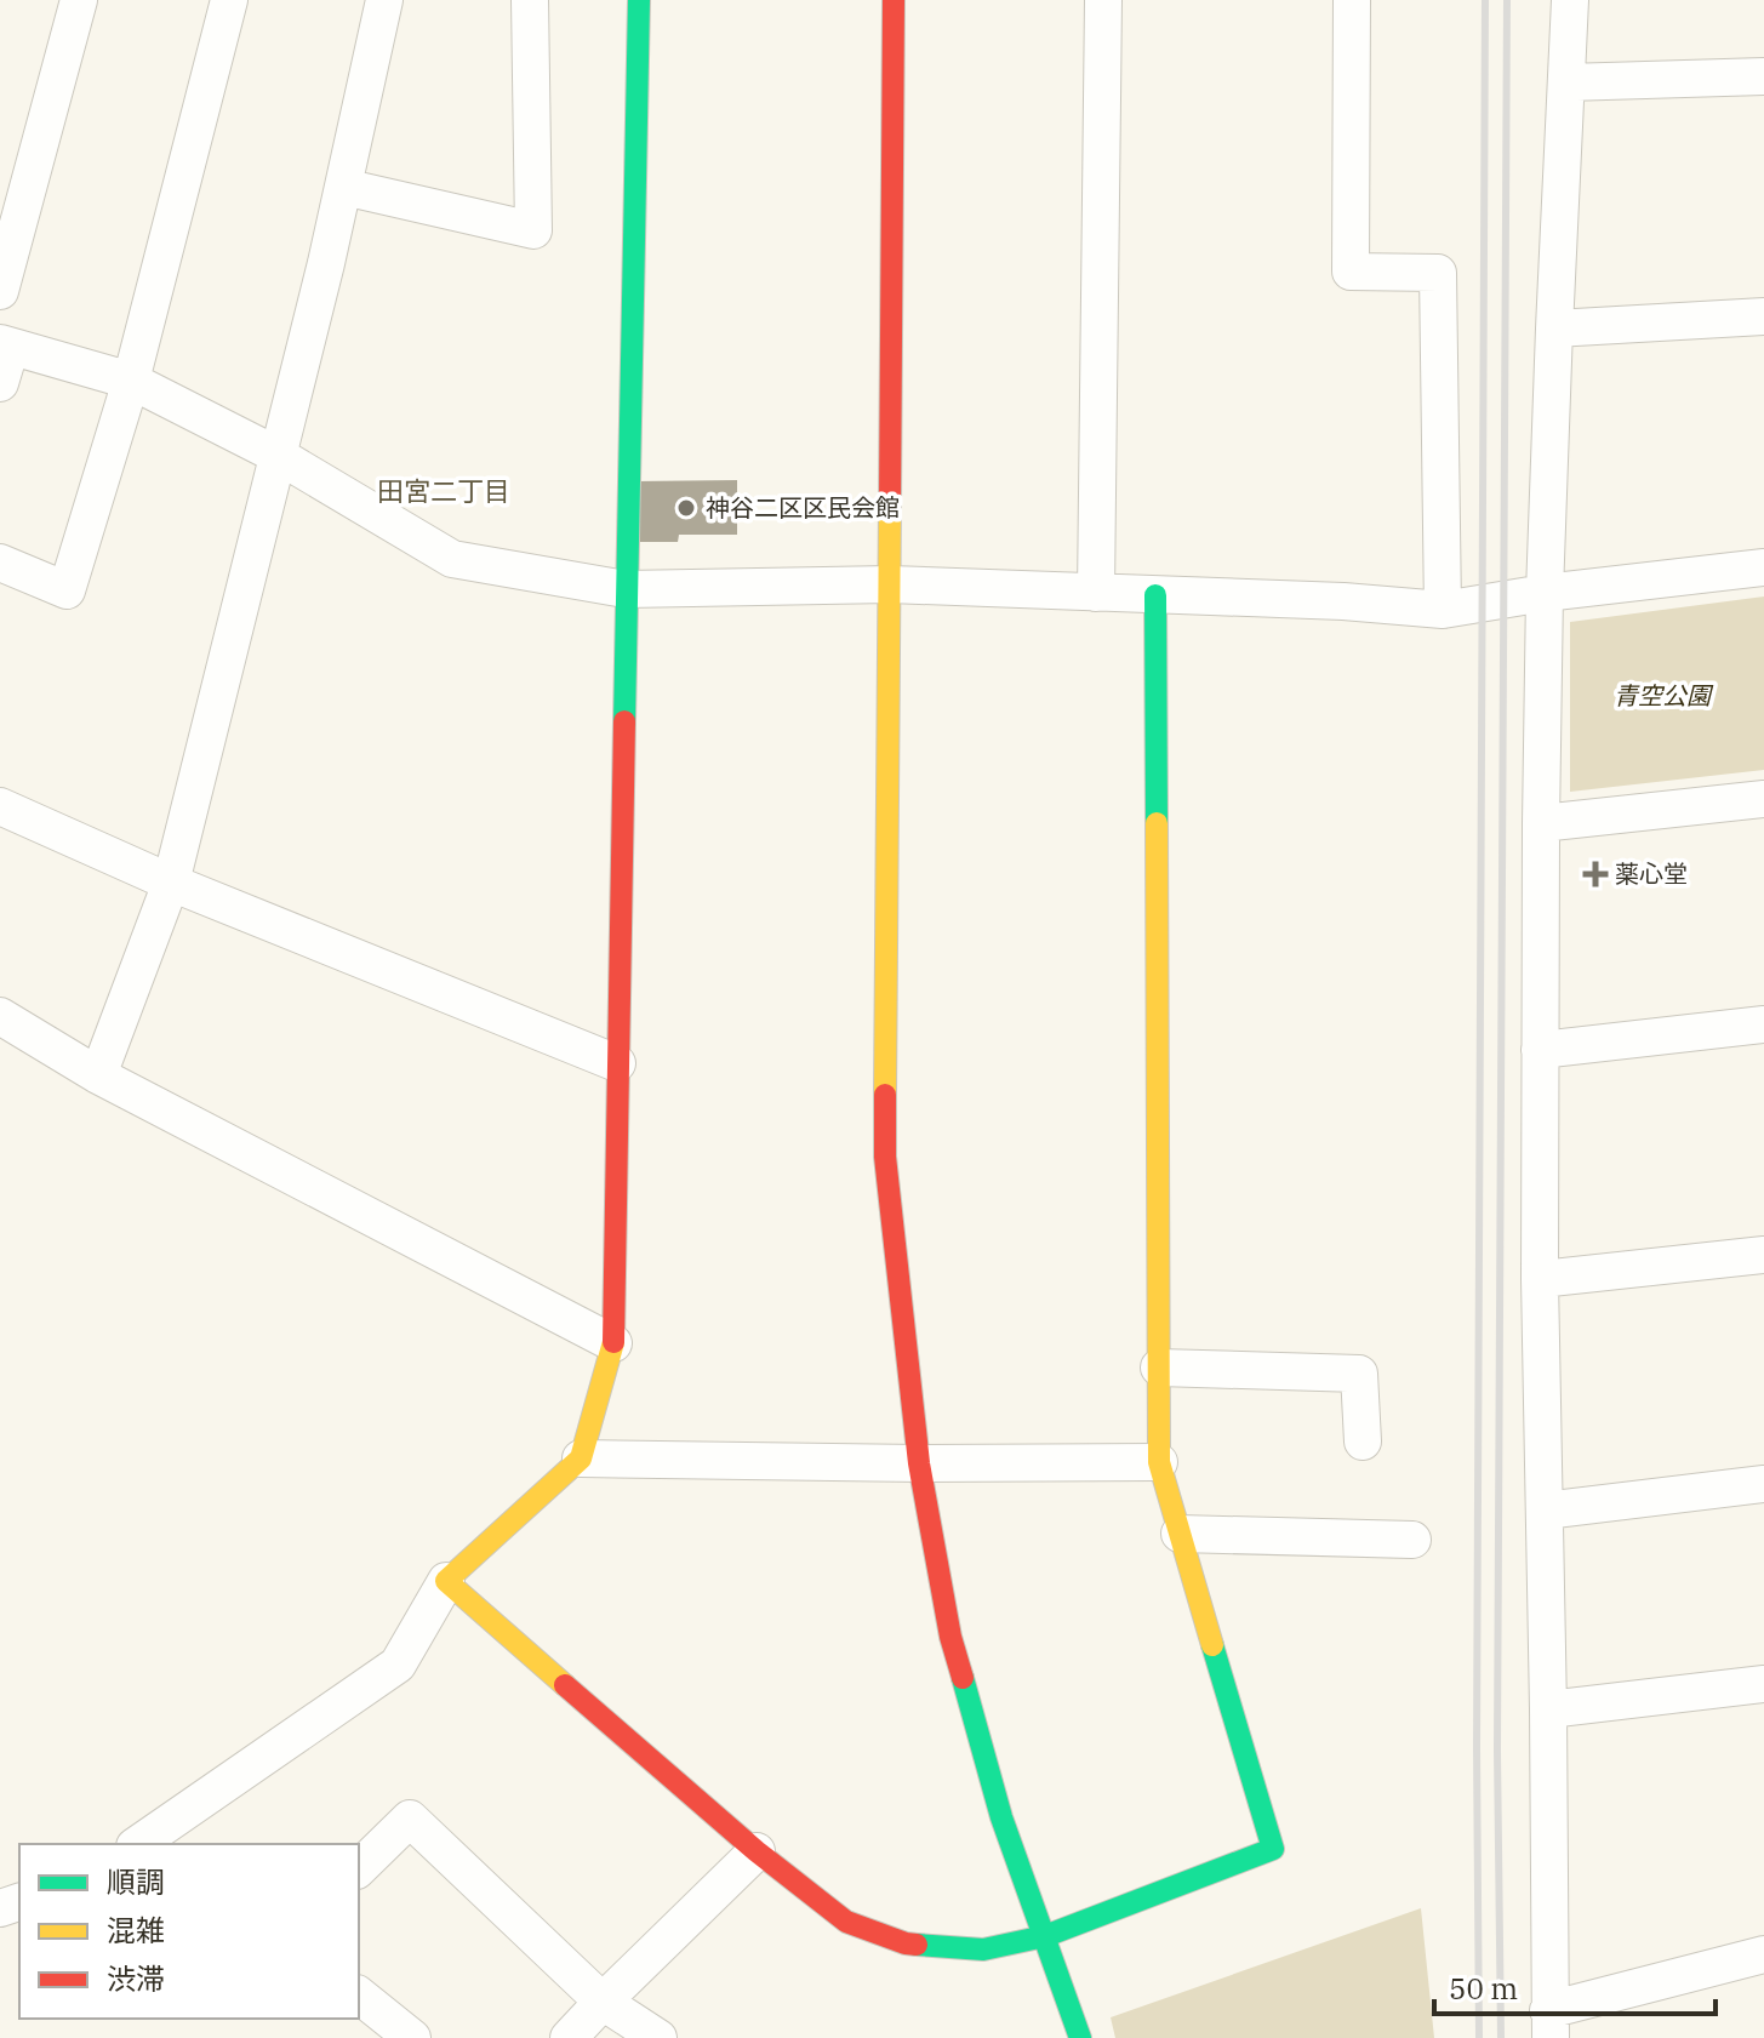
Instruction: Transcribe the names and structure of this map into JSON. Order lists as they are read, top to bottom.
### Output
{
  "districts": ["田宮二丁目"],
  "parks": ["青空公園"],
  "places": {
    "other": ["神谷二区区民会館"],
    "health": ["薬心堂"]
  },
  "legend": ["順調", "混雑", "渋滞"],
  "scale_bar": "50 m"
}
